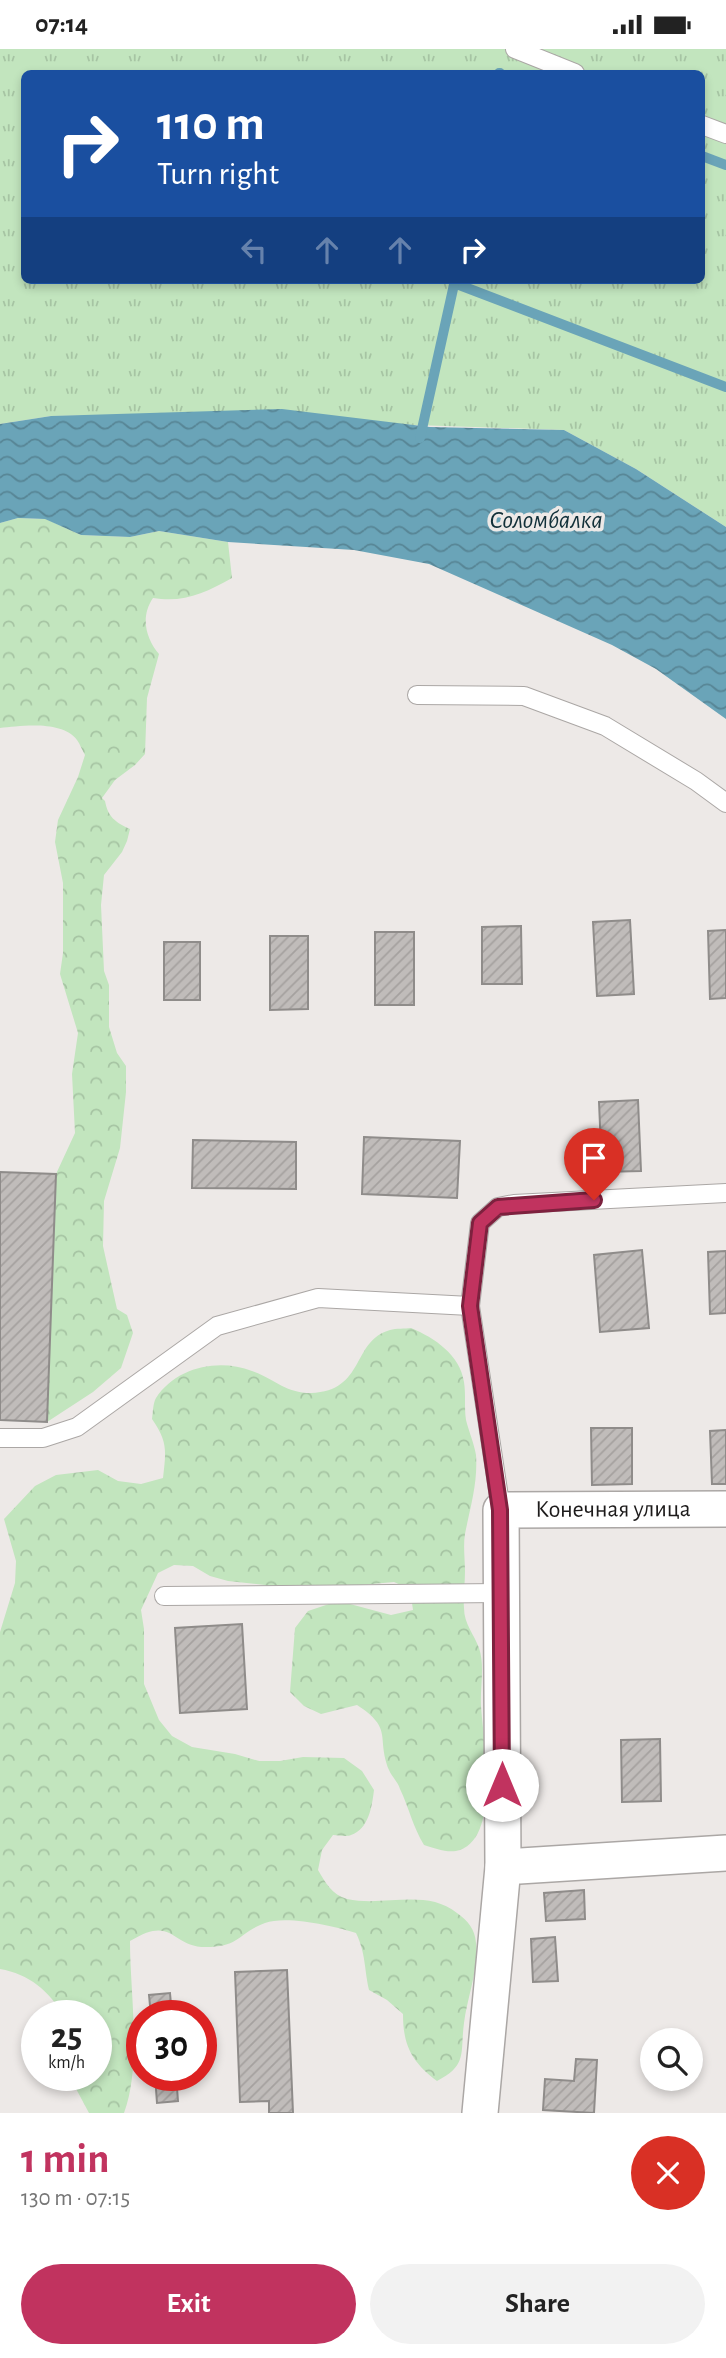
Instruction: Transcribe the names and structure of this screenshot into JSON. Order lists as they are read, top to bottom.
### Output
{
  "streets": {
    "street": ["Конечная улица"]
  },
  "water": ["Соломбалка"],
  "page": {
    "status": "07:14",
    "turn": ["110 m", "Turn right"],
    "speed": "25 km/h",
    "limit": "30",
    "heading": ["1 min", "130 m · 07:15"],
    "buttons": ["Exit", "Share"]
  }
}
